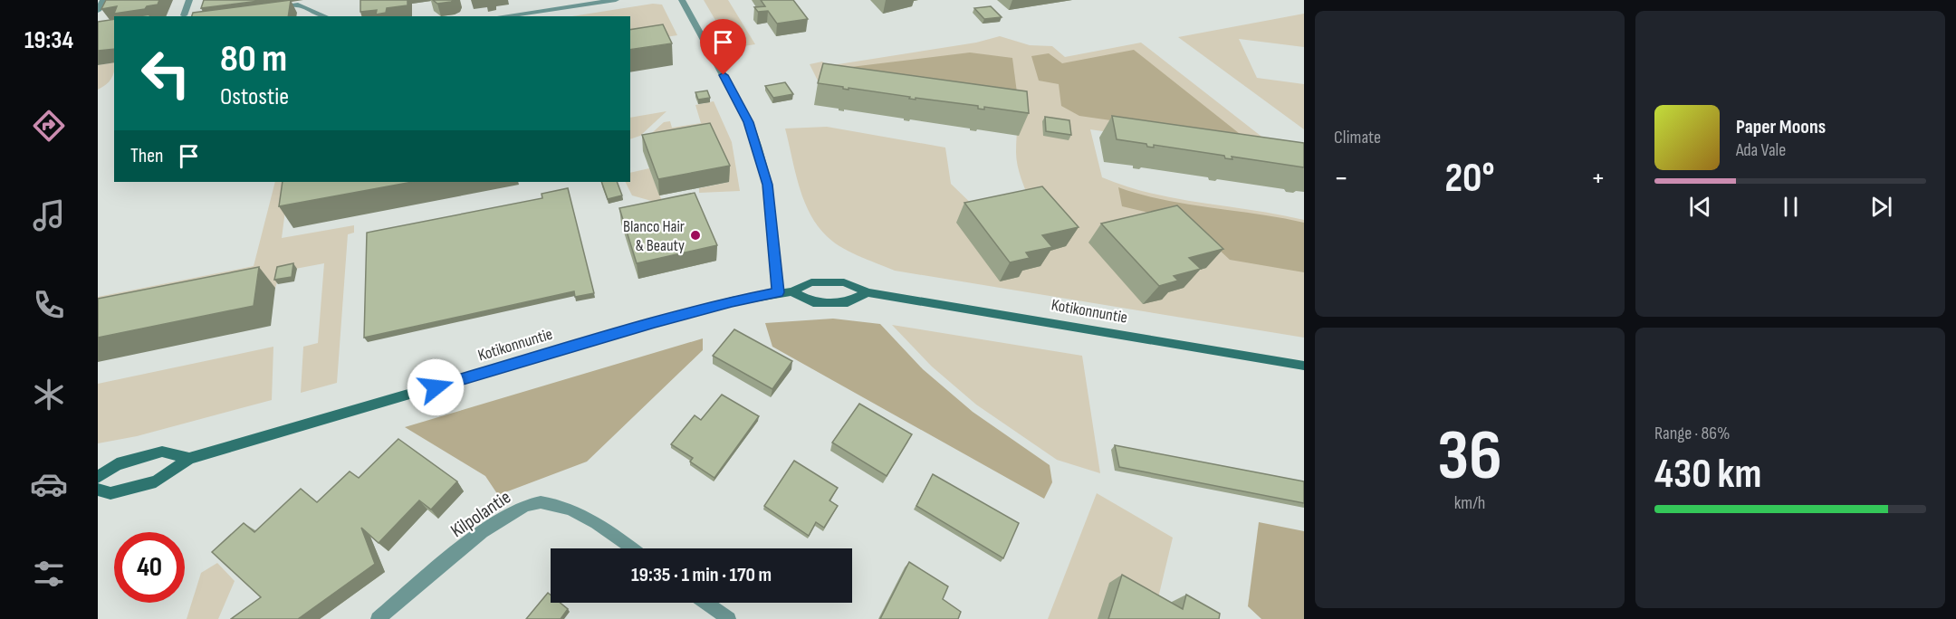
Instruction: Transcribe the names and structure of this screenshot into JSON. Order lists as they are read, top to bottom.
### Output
{
  "streets": {
    "street": ["Kotikonnuntie", "Kilpolantie"]
  },
  "places": ["Blanco Hair & Beauty"],
  "page": {
    "tabs": "19:34",
    "tile": [
      "Climate",
      ["36", "km/h"],
      ["Range · 86%", "430 km"]
    ],
    "turn": ["80 m", "Ostostie"],
    "song": ["Paper Moons", "Ada Vale"],
    "then": "Then",
    "heat": ["−", "20°", "+"],
    "limit": "40",
    "trip": "19:35 · 1 min · 170 m"
  }
}
